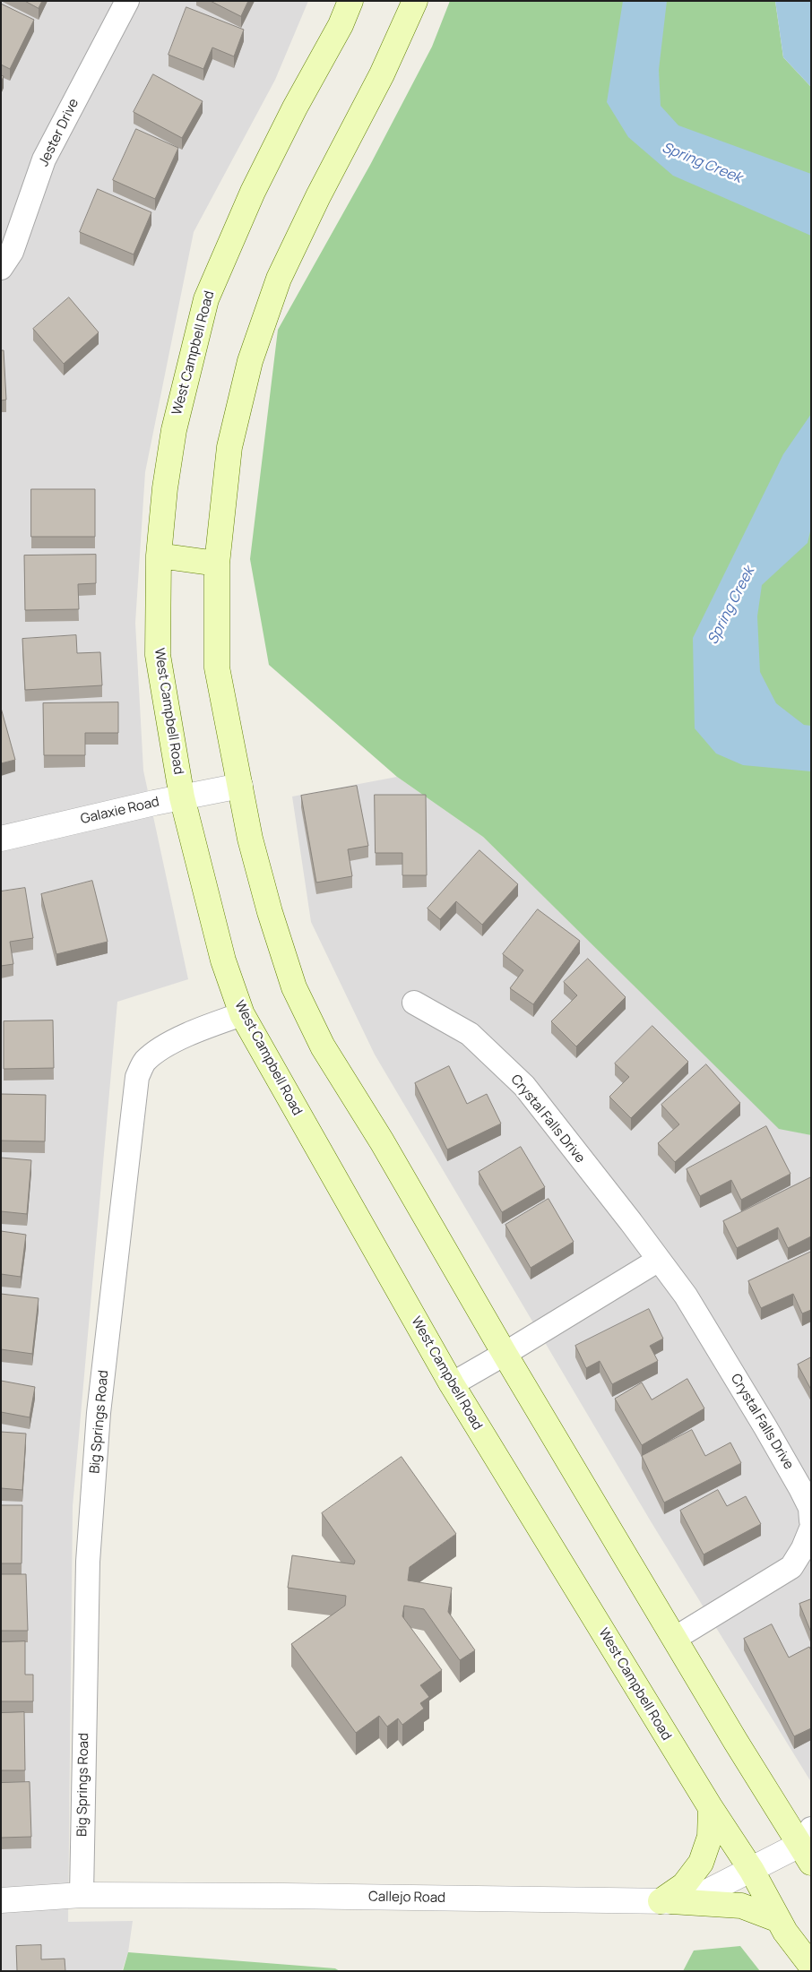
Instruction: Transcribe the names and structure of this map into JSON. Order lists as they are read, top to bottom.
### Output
{
  "streets": {
    "main road": ["West Campbell Road"],
    "street": [
      "Jester Drive",
      "Galaxie Road",
      "Crystal Falls Drive",
      "Big Springs Road",
      "Callejo Road"
    ]
  },
  "crossings": [
    ["West Campbell Road", "Galaxie Road"],
    ["West Campbell Road", "Big Springs Road"],
    ["West Campbell Road", "Callejo Road"],
    ["Big Springs Road", "Callejo Road"]
  ],
  "water": ["Spring Creek"]
}
